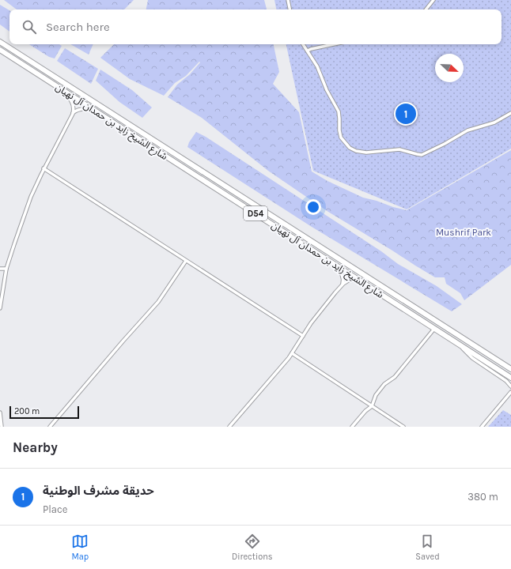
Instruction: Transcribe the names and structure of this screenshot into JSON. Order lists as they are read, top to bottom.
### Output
{
  "streets": {
    "highway": ["شارع الشيخ زايد بن حمدان آل نهيان", "D54"]
  },
  "parks": ["Mushrif Park"],
  "scale_bar": "200 m",
  "north": "bottom right",
  "page": {
    "search": "Search here",
    "pins": "1",
    "scale": "200 m",
    "heading": "Nearby",
    "list": [
      {
        "mark": "1",
        "name": "حديقة مشرف الوطنية",
        "note": "Place",
        "value": "380 m"
      }
    ],
    "nav": ["Map", "Directions", "Saved"]
  }
}
